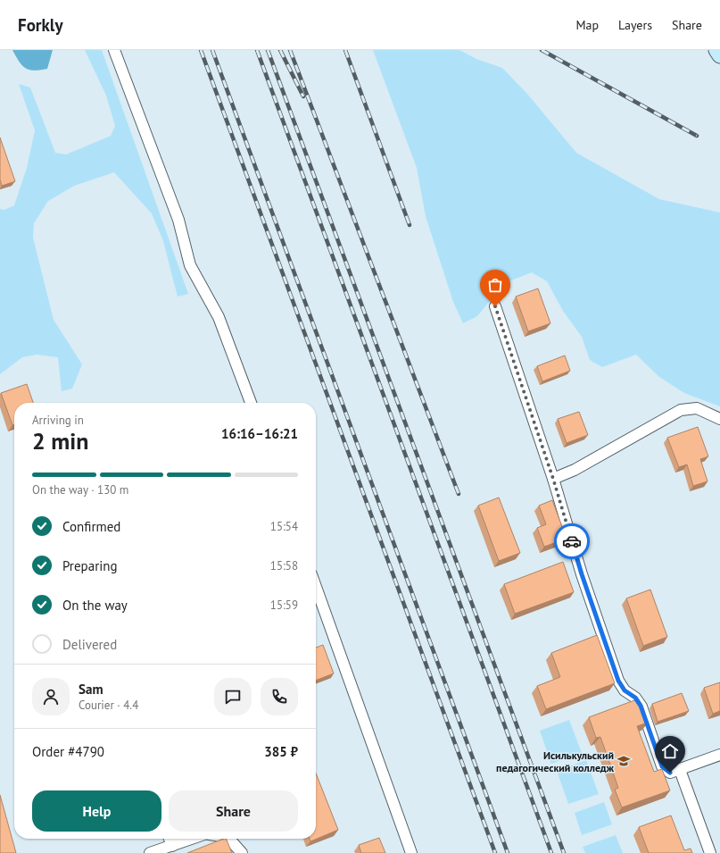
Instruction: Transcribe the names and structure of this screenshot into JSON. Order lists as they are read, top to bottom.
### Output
{
  "places": {
    "school or university": ["Исилькульский педагогический колледж"]
  },
  "page": {
    "header": "Forkly",
    "nav": ["Map", "Layers", "Share"],
    "heading": ["2 min", "Arriving in", "16:16–16:21"],
    "panel": [
      "Sam",
      "Courier · 4.4",
      "Order #4790",
      "385 ₽"
    ],
    "bar": "On the way · 130 m",
    "list": [
      ["Confirmed", "15:54"],
      ["Preparing", "15:58"],
      ["On the way", "15:59"],
      "Delivered"
    ],
    "buttons": ["Help", "Share"]
  }
}
